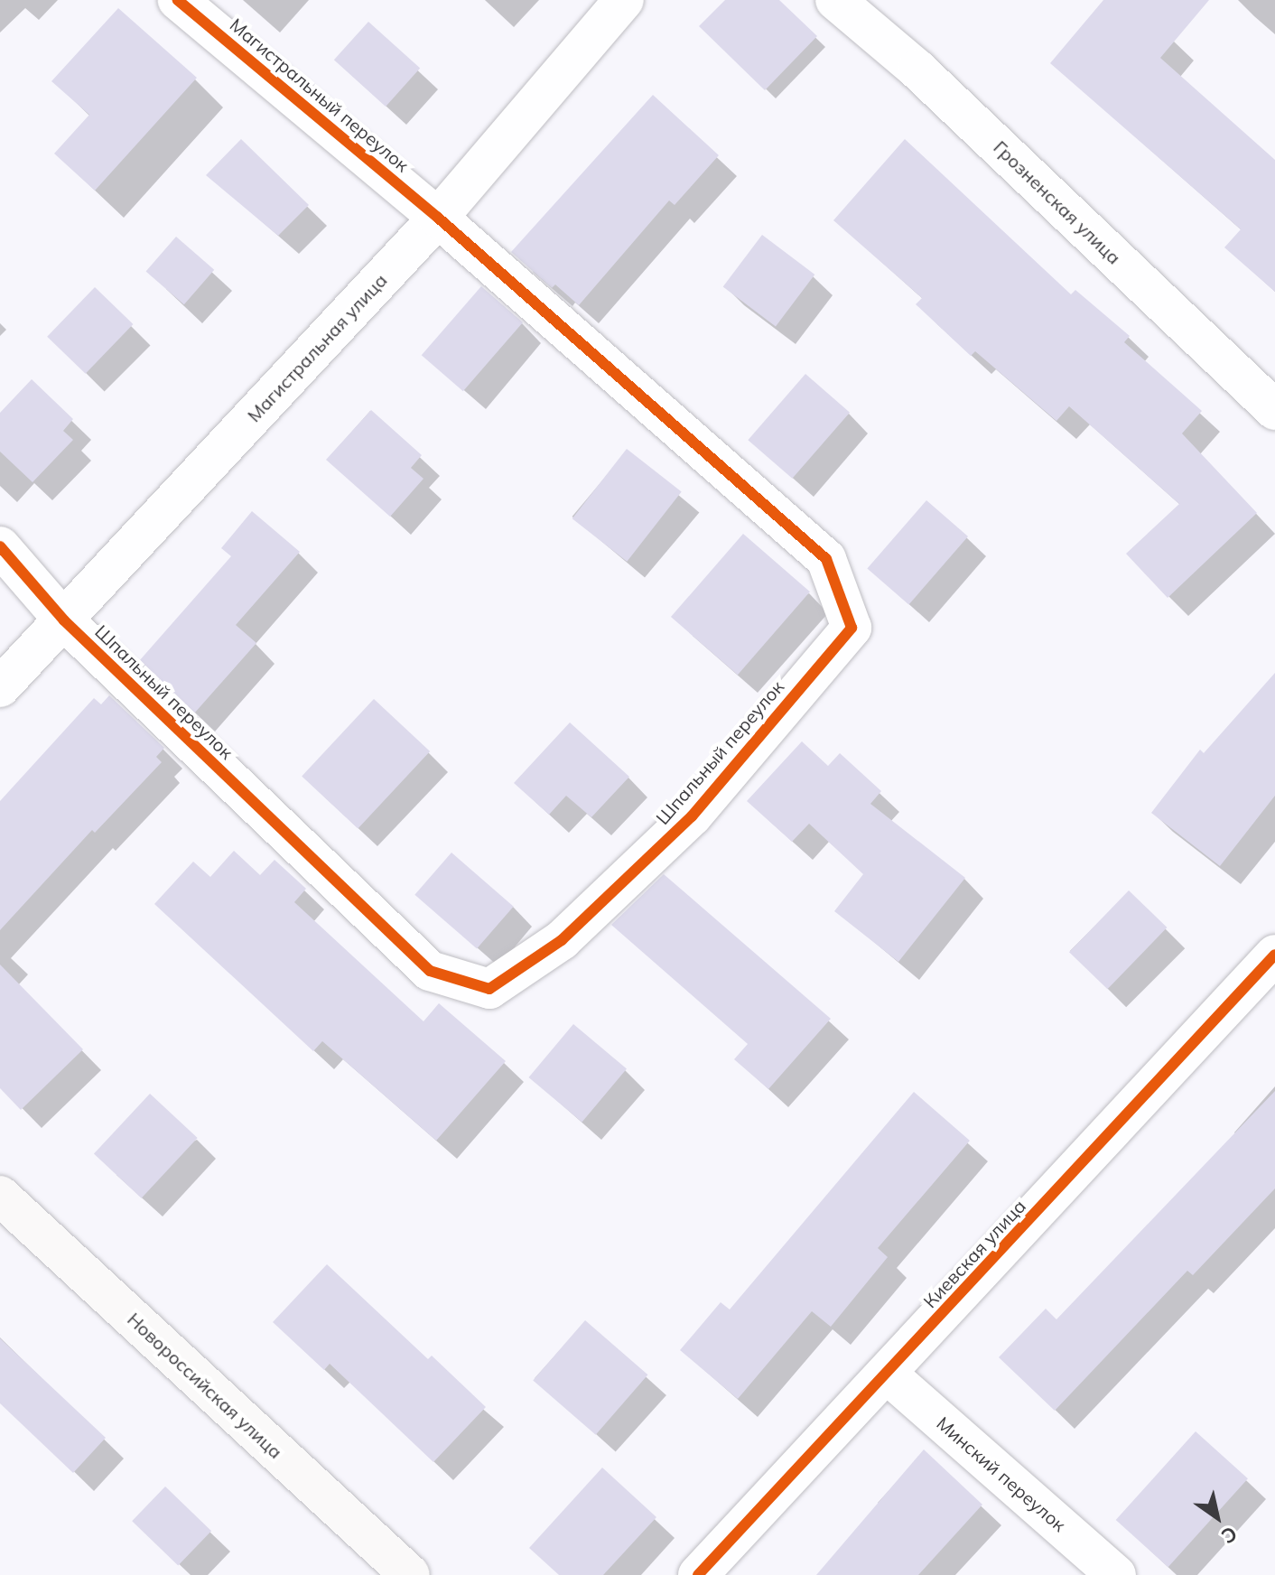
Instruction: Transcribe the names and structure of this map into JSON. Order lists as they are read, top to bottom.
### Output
{
  "streets": {
    "main road": ["Новороссийская улица"],
    "street": [
      "Магистральный переулок",
      "Грозненская улица",
      "Магистральная улица",
      "Шпальный переулок",
      "Киевская улица",
      "Минский переулок"
    ]
  },
  "crossings": [
    ["Магистральный переулок", "Магистральная улица"],
    ["Магистральный переулок", "Шпальный переулок"],
    ["Магистральная улица", "Шпальный переулок"],
    ["Киевская улица", "Минский переулок"]
  ],
  "north": "bottom right"
}
